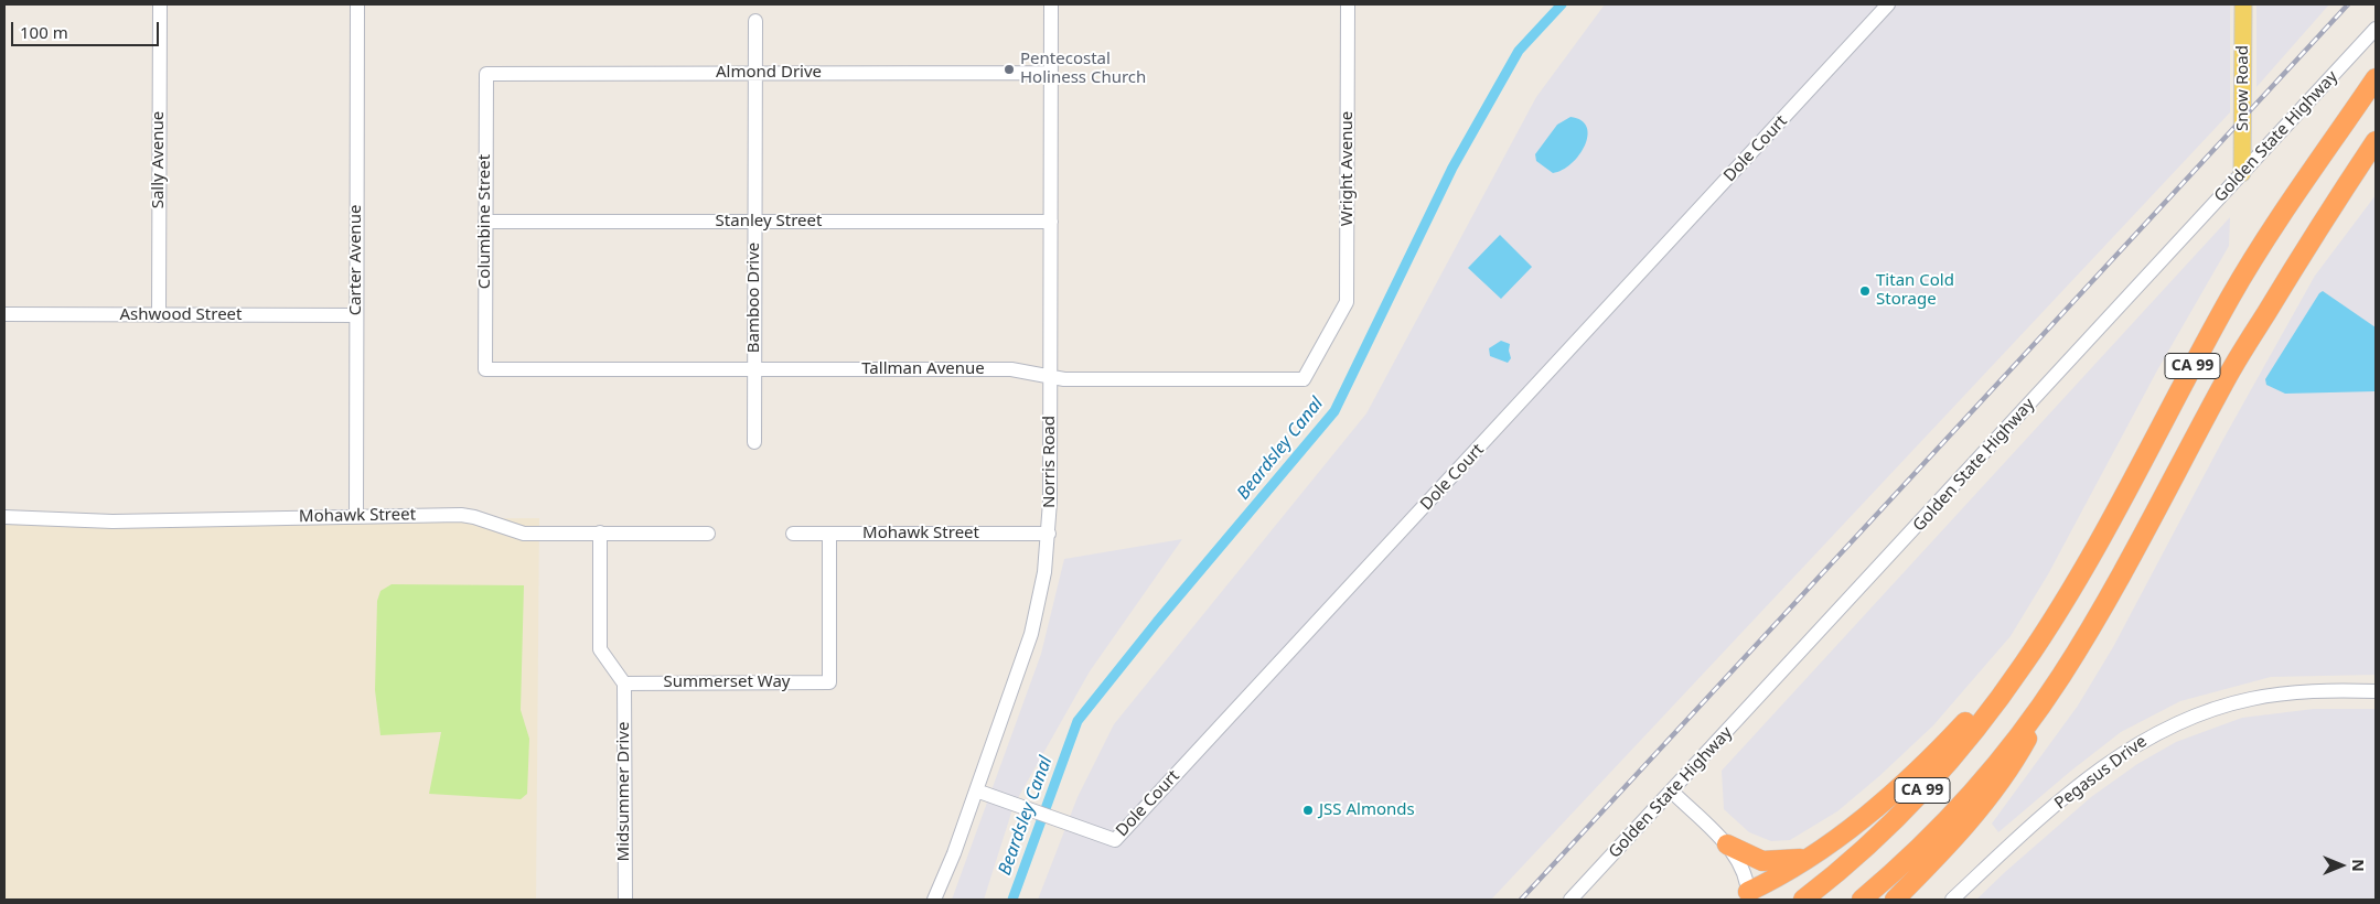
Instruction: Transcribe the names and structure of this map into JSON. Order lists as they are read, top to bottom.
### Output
{
  "streets": {
    "highway": ["CA 99"],
    "main road": ["Snow Road"],
    "street": [
      "Almond Drive",
      "Golden State Highway",
      "Dole Court",
      "Sally Avenue",
      "Wright Avenue",
      "Columbine Street",
      "Stanley Street",
      "Carter Avenue",
      "Bamboo Drive",
      "Ashwood Street",
      "Tallman Avenue",
      "Norris Road",
      "Mohawk Street",
      "Summerset Way",
      "Pegasus Drive",
      "Midsummer Drive"
    ]
  },
  "crossings": [
    ["Almond Drive", "Columbine Street"],
    ["Almond Drive", "Bamboo Drive"],
    ["Almond Drive", "Norris Road"],
    ["Snow Road", "Golden State Highway"],
    ["Dole Court", "Norris Road"],
    ["Sally Avenue", "Ashwood Street"],
    ["Wright Avenue", "Tallman Avenue"],
    ["Columbine Street", "Stanley Street"],
    ["Columbine Street", "Tallman Avenue"],
    ["Stanley Street", "Bamboo Drive"],
    ["Stanley Street", "Norris Road"],
    ["Carter Avenue", "Ashwood Street"],
    ["Carter Avenue", "Mohawk Street"],
    ["Bamboo Drive", "Tallman Avenue"],
    ["Tallman Avenue", "Norris Road"],
    ["Norris Road", "Mohawk Street"],
    ["Mohawk Street", "Summerset Way"],
    ["Summerset Way", "Midsummer Drive"]
  ],
  "water": ["Beardsley Canal"],
  "places": ["Pentecostal Holiness Church", "Titan Cold Storage", "JSS Almonds"],
  "scale_bar": "100 m",
  "north": "right"
}
